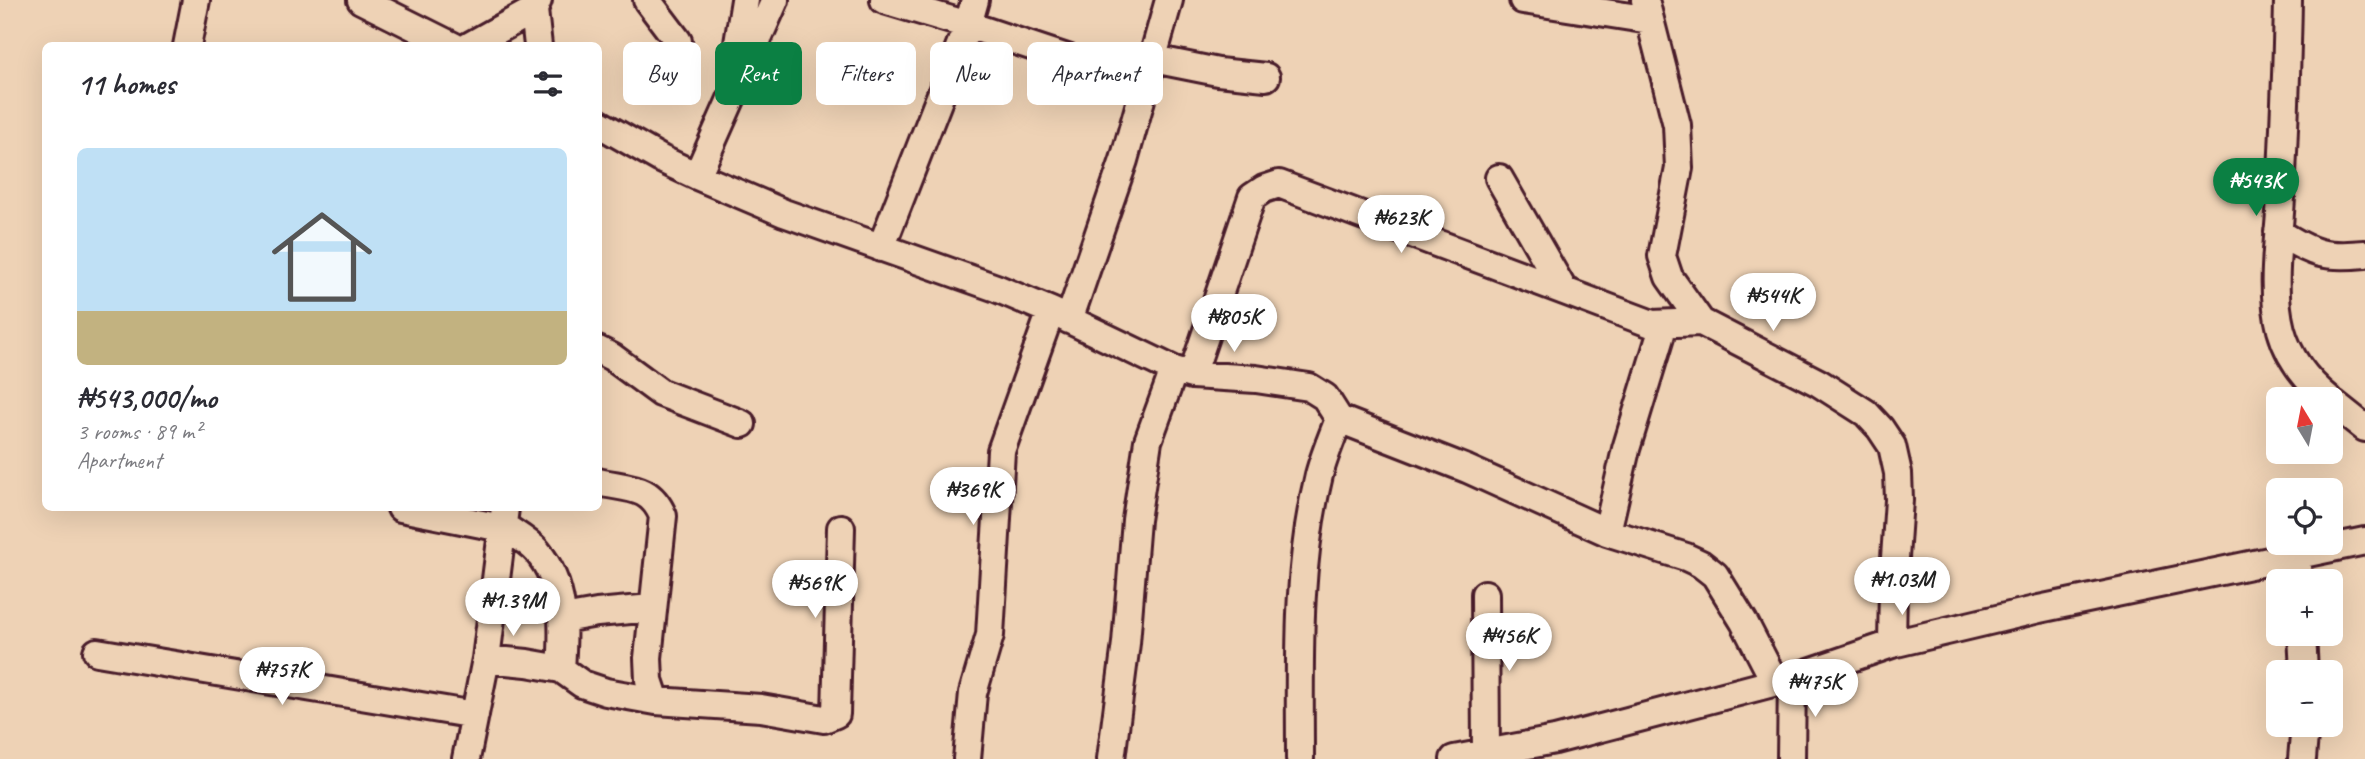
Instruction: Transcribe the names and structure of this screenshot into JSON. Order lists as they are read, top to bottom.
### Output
{
  "north": "top",
  "page": {
    "chip": [
      "Buy",
      "Rent",
      "Filters",
      "New",
      "Apartment"
    ],
    "heading": "11 homes",
    "list": [
      {
        "name": "₦543,000/mo",
        "note": "3 rooms · 89 m² · Apartment"
      }
    ],
    "price": [
      "₦543K",
      "₦623K",
      "₦544K",
      "₦805K",
      "₦369K",
      "₦1.03M",
      "₦569K",
      "₦1.39M",
      "₦456K",
      "₦757K",
      "₦475K"
    ],
    "map_buttons": ["+", "−"]
  }
}
